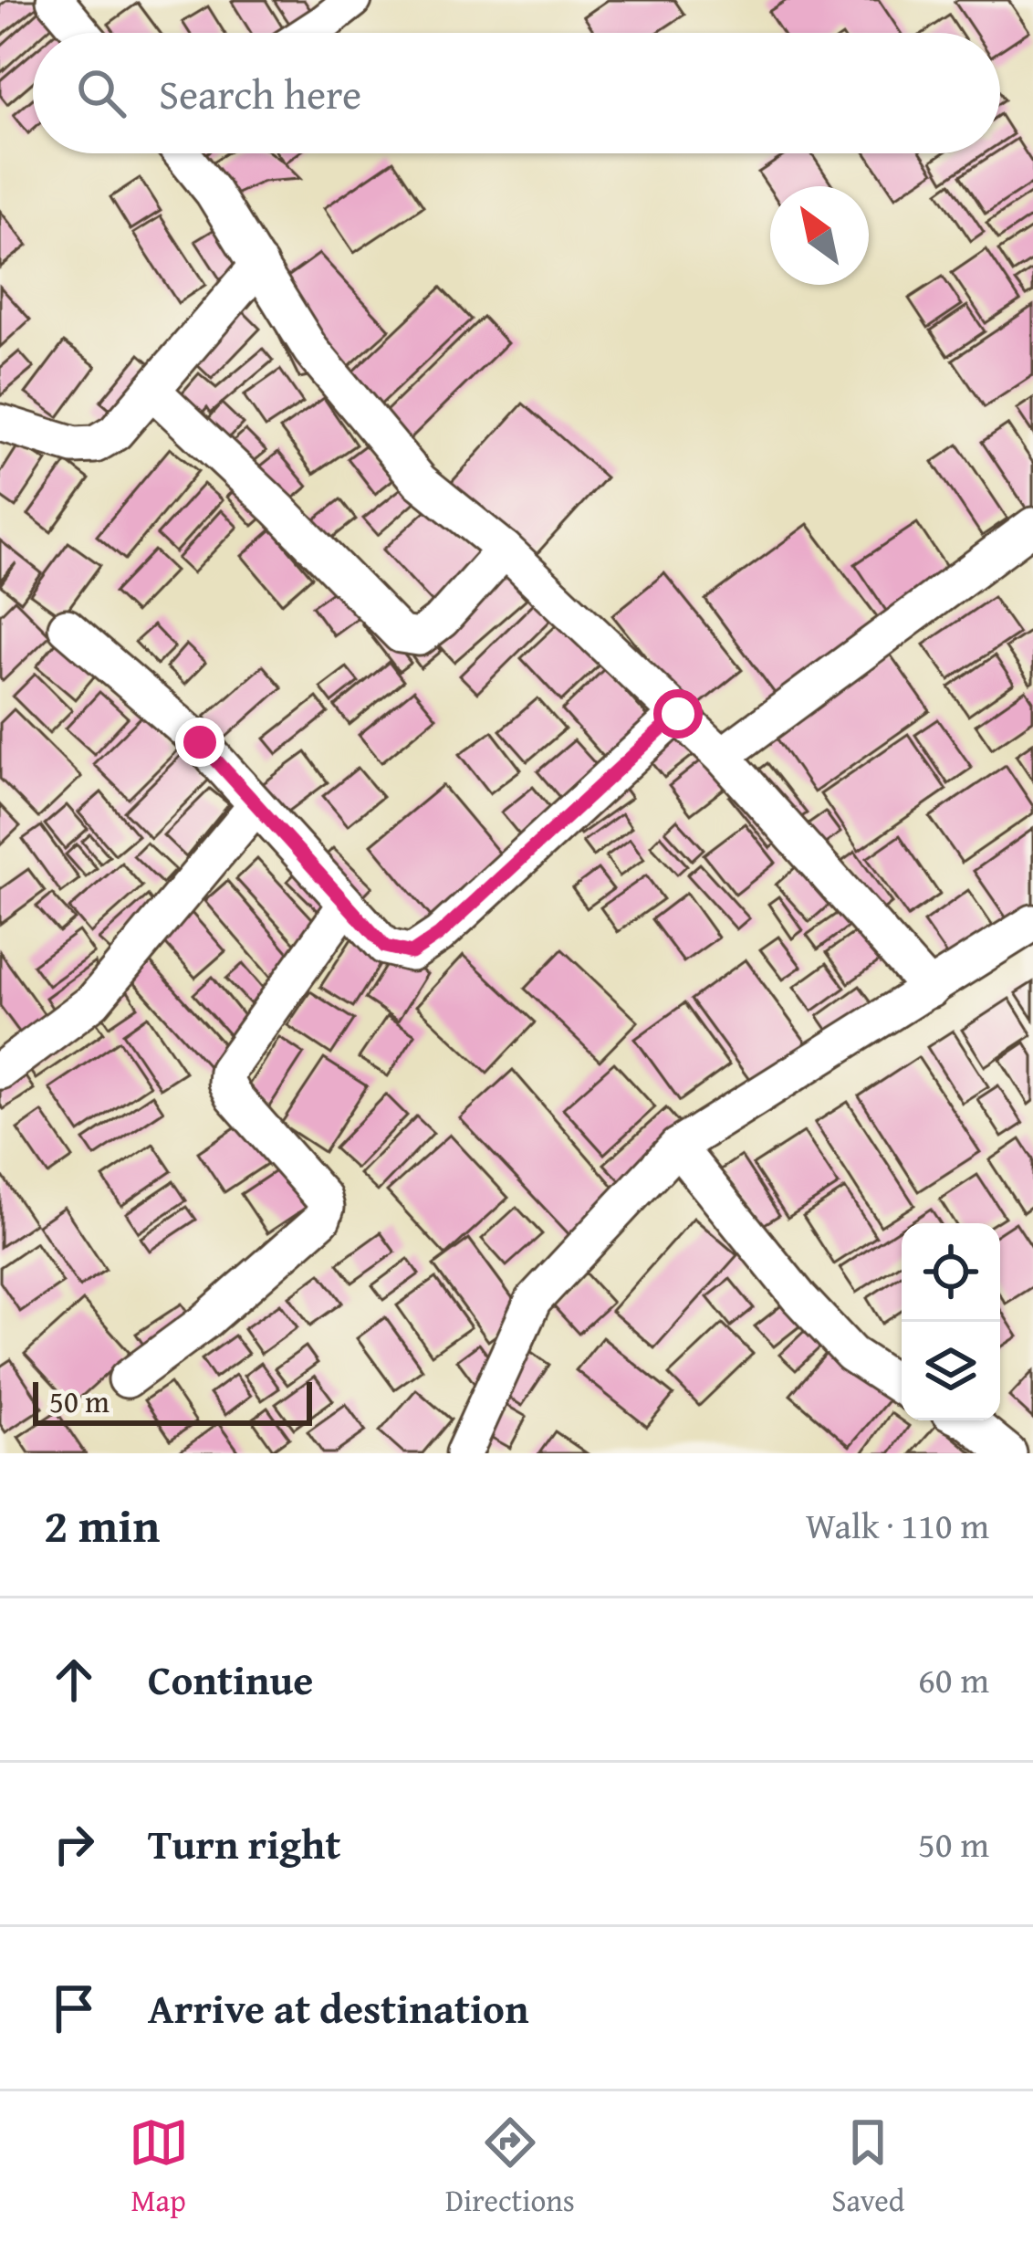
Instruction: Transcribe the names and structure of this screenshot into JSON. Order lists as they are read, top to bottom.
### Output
{
  "scale_bar": "50 m",
  "north": "top left",
  "page": {
    "search": "Search here",
    "scale": "50 m",
    "heading": ["2 min", "Walk · 110 m"],
    "list": [
      ["Continue", "60 m"],
      ["Turn right", "50 m"],
      "Arrive at destination"
    ],
    "nav": ["Map", "Directions", "Saved"]
  }
}
